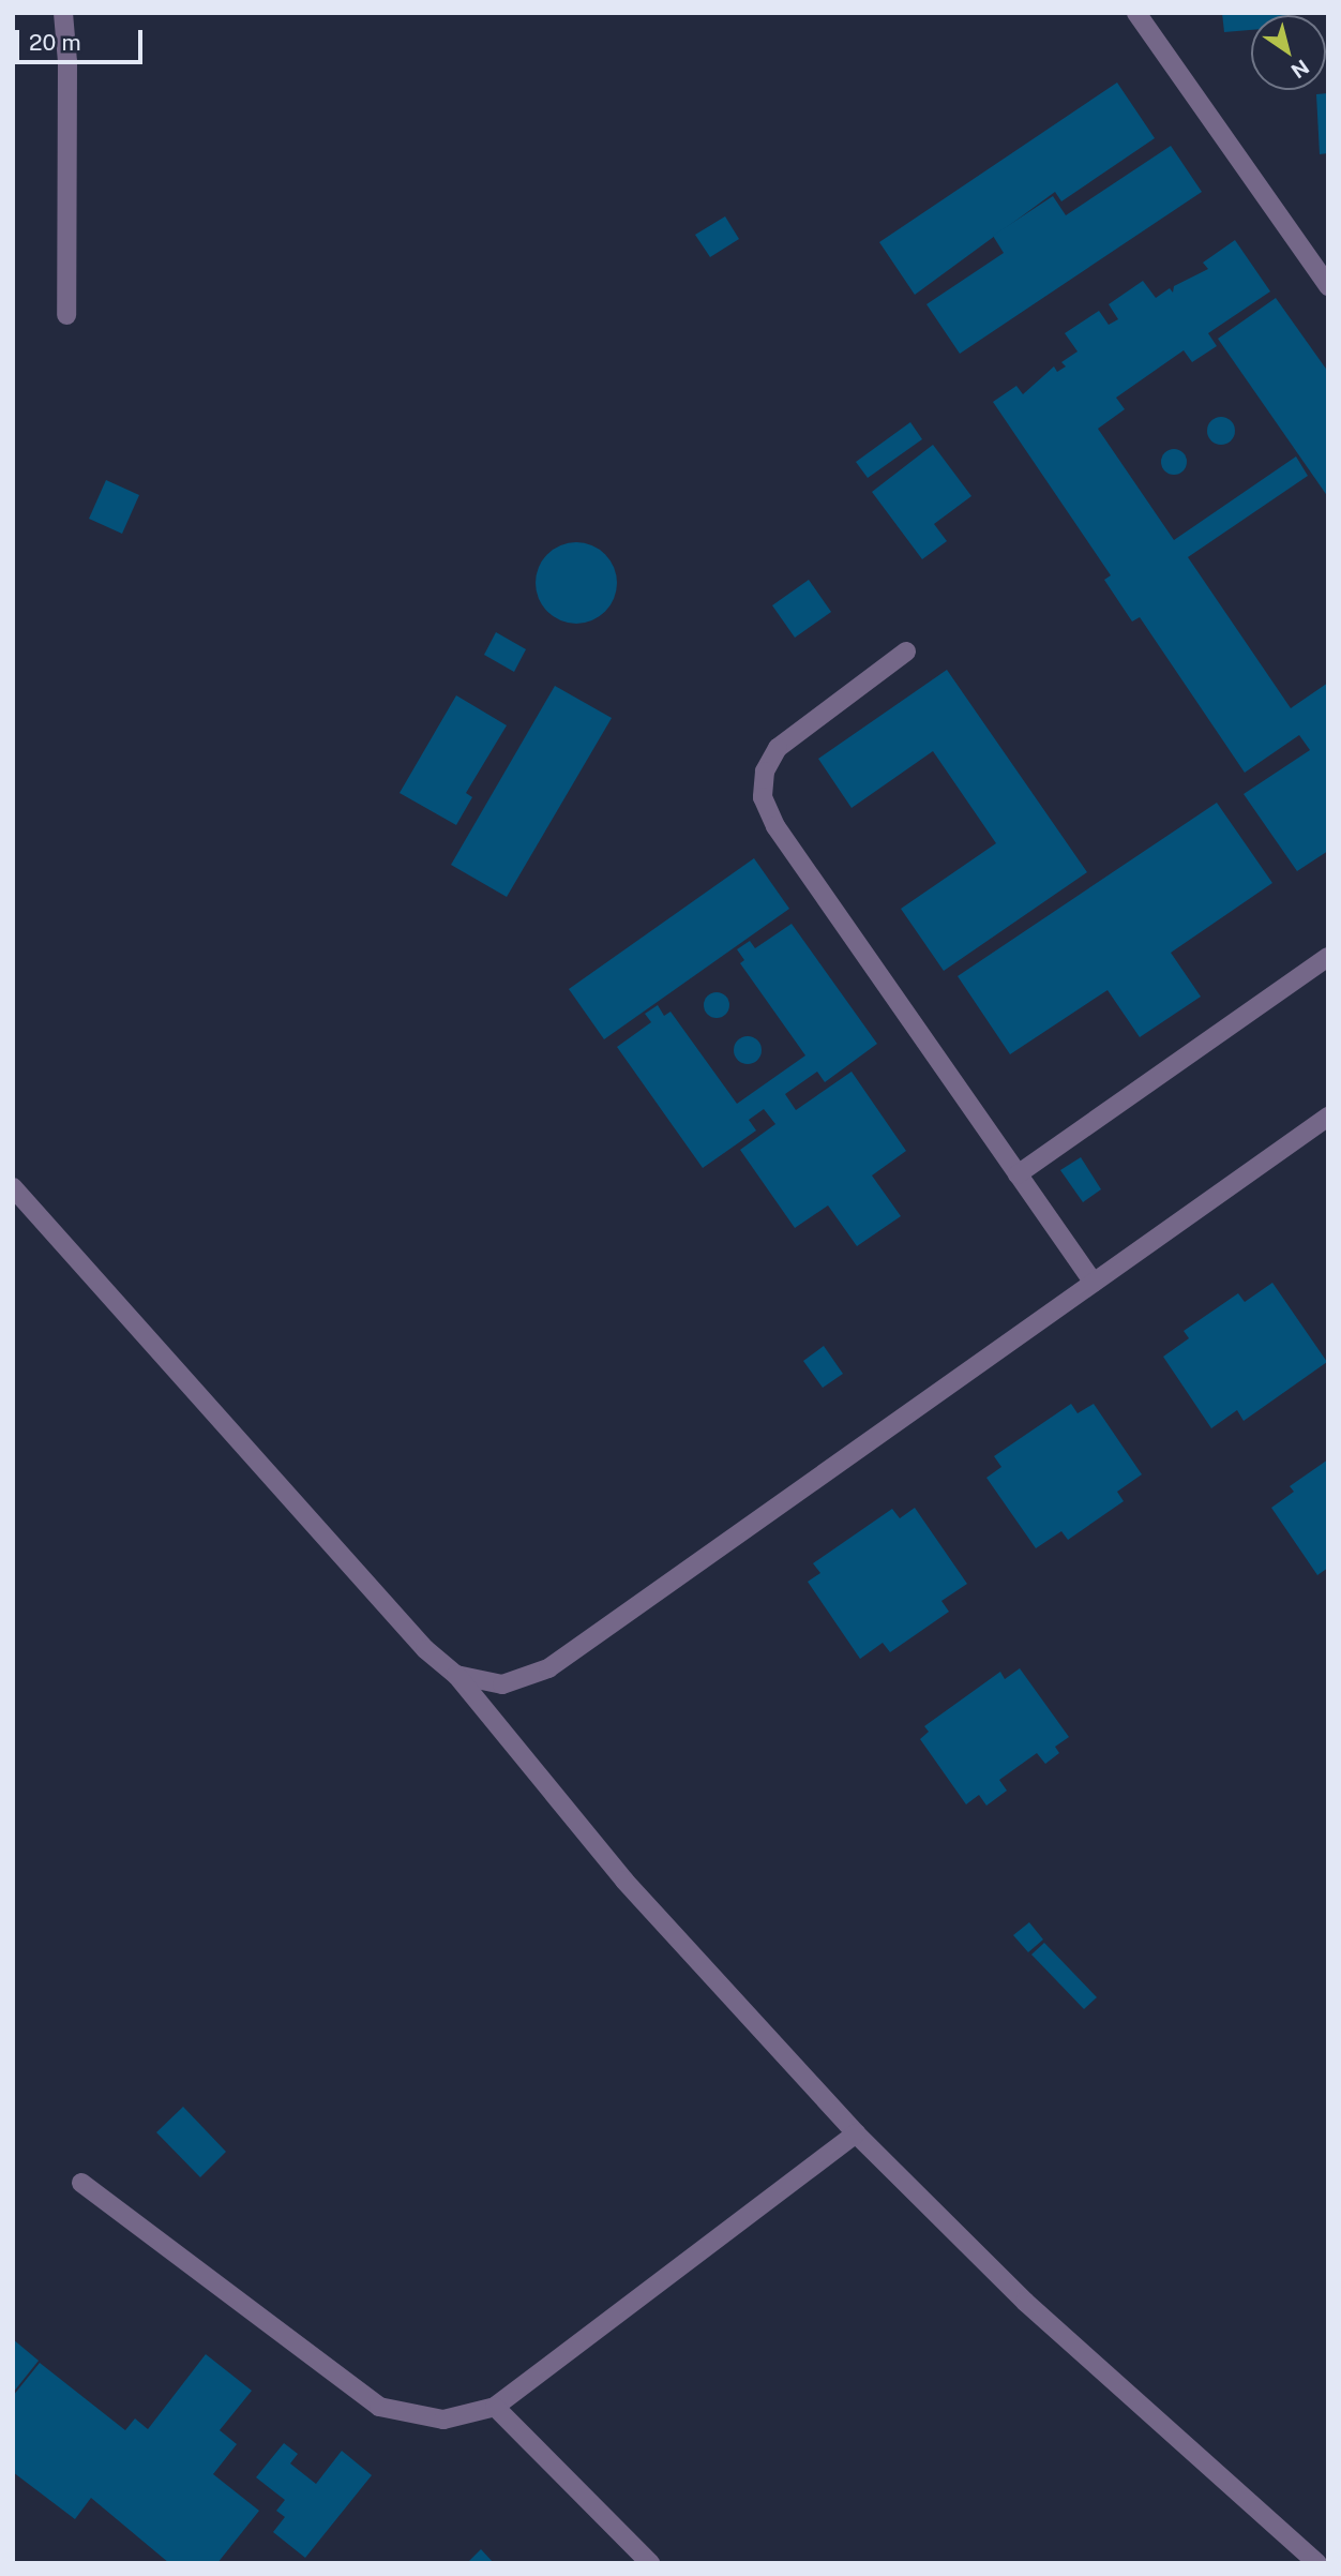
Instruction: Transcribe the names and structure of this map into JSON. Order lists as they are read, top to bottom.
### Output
{
  "scale_bar": "20 m",
  "north": "bottom right"
}
